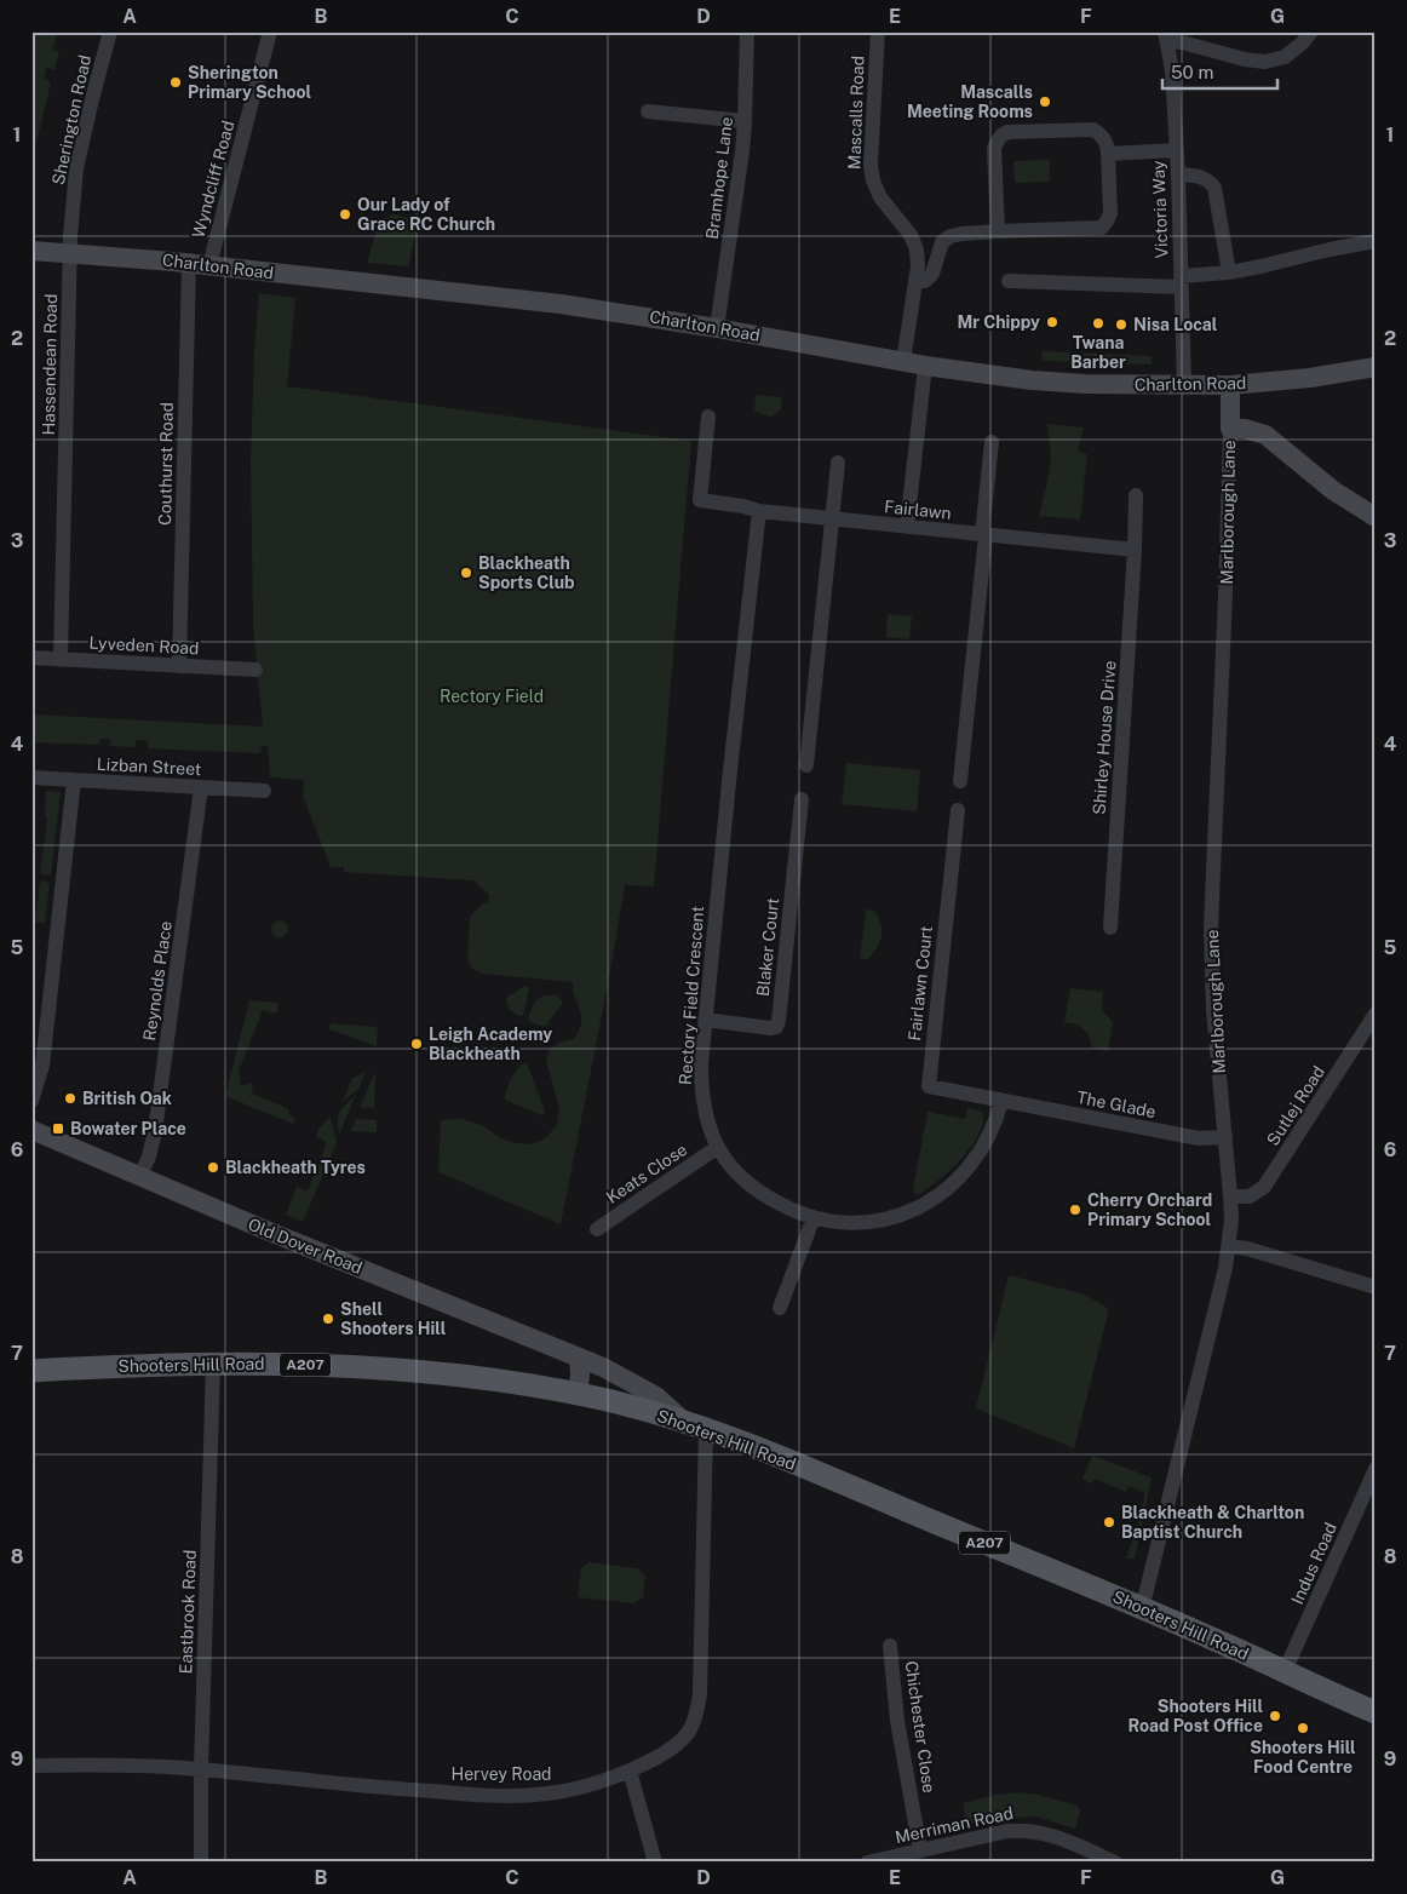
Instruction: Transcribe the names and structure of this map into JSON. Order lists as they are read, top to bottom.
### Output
{
  "streets": {
    "main road": [
      "Charlton Road",
      "Marlborough Lane",
      "Old Dover Road",
      "Shooters Hill Road",
      "A207"
    ],
    "street": [
      "Mascalls Road",
      "Sherington Road",
      "Bramhope Lane",
      "Wyndcliff Road",
      "Victoria Way",
      "Hassendean Road",
      "Couthurst Road",
      "Fairlawn",
      "Lyveden Road",
      "Shirley House Drive",
      "Lizban Street",
      "Blaker Court",
      "Reynolds Place",
      "Fairlawn Court",
      "Rectory Field Crescent",
      "The Glade",
      "Sutlej Road",
      "Keats Close",
      "Indus Road",
      "Eastbrook Road",
      "Chichester Close",
      "Hervey Road",
      "Merriman Road"
    ]
  },
  "crossings": [
    ["Mascalls Road", "Charlton Road"],
    ["Sherington Road", "Charlton Road"],
    ["Sherington Road", "Hassendean Road"],
    ["Bramhope Lane", "Charlton Road"],
    ["Wyndcliff Road", "Charlton Road"],
    ["Wyndcliff Road", "Couthurst Road"],
    ["Victoria Way", "Charlton Road"],
    ["Charlton Road", "Hassendean Road"],
    ["Charlton Road", "Couthurst Road"],
    ["Charlton Road", "Marlborough Lane"],
    ["Hassendean Road", "Lyveden Road"],
    ["Couthurst Road", "Lyveden Road"],
    ["Fairlawn", "Shirley House Drive"],
    ["Fairlawn", "Rectory Field Crescent"],
    ["Marlborough Lane", "The Glade"],
    ["Marlborough Lane", "Sutlej Road"],
    ["Marlborough Lane", "Shooters Hill Road"],
    ["Lizban Street", "Reynolds Place"],
    ["Blaker Court", "Rectory Field Crescent"],
    ["Reynolds Place", "Old Dover Road"],
    ["Fairlawn Court", "Rectory Field Crescent"],
    ["Fairlawn Court", "The Glade"],
    ["Rectory Field Crescent", "The Glade"],
    ["Rectory Field Crescent", "Keats Close"],
    ["Old Dover Road", "Shooters Hill Road"],
    ["Shooters Hill Road", "Indus Road"],
    ["Shooters Hill Road", "Eastbrook Road"],
    ["Shooters Hill Road", "Hervey Road"],
    ["Eastbrook Road", "Hervey Road"],
    ["Chichester Close", "Merriman Road"]
  ],
  "parks": ["Rectory Field"],
  "places": {
    "other": [
      "Sherington Primary School",
      "Mascalls Meeting Rooms",
      "Our Lady of Grace RC Church",
      "Mr Chippy",
      "Twana Barber",
      "Nisa Local",
      "Blackheath Sports Club",
      "Leigh Academy Blackheath",
      "British Oak",
      "Blackheath Tyres",
      "Cherry Orchard Primary School",
      "Shell Shooters Hill",
      "Blackheath & Charlton Baptist Church",
      "Shooters Hill Road Post Office",
      "Shooters Hill Food Centre"
    ],
    "transit": ["Bowater Place"]
  },
  "scale_bar": "50 m",
  "grid": {
    "columns": [
      "A",
      "B",
      "C",
      "D",
      "E",
      "F",
      "G"
    ],
    "rows": [
      "1",
      "2",
      "3",
      "4",
      "5",
      "6",
      "7",
      "8",
      "9"
    ]
  }
}
